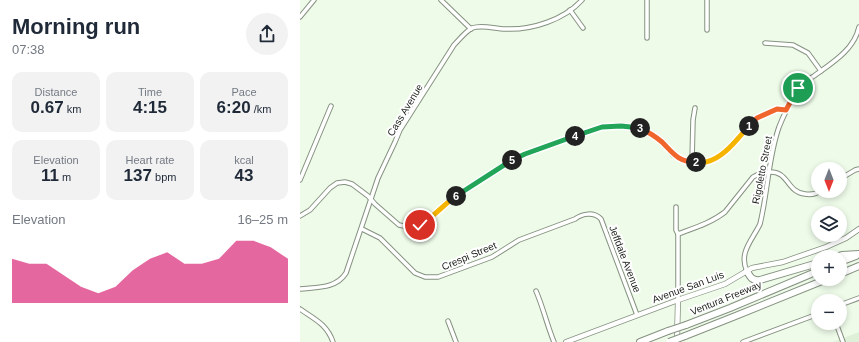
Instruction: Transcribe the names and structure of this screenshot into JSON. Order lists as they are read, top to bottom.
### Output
{
  "streets": {
    "highway": ["Ventura Freeway"],
    "street": [
      "Cass Avenue",
      "Rigoletto Street",
      "Crespi Street",
      "Jeffdale Avenue",
      "Avenue San Luis"
    ]
  },
  "crossings": [
    ["Cass Avenue", "Crespi Street"],
    ["Rigoletto Street", "Avenue San Luis"],
    ["Crespi Street", "Jeffdale Avenue"],
    ["Jeffdale Avenue", "Avenue San Luis"]
  ],
  "north": "bottom",
  "page": {
    "heading": ["Morning run", "07:38"],
    "stats": [
      ["Distance", "0.67 km"],
      ["Time", "4:15"],
      ["Pace", "6:20 /km"],
      ["Elevation", "11 m"],
      ["Heart rate", "137 bpm"],
      ["kcal", "43"]
    ],
    "pins": [
      "1",
      "3",
      "4",
      "5",
      "2",
      "6"
    ],
    "map_buttons": ["+", "−"],
    "chart": ["Elevation", "16–25 m"]
  }
}
